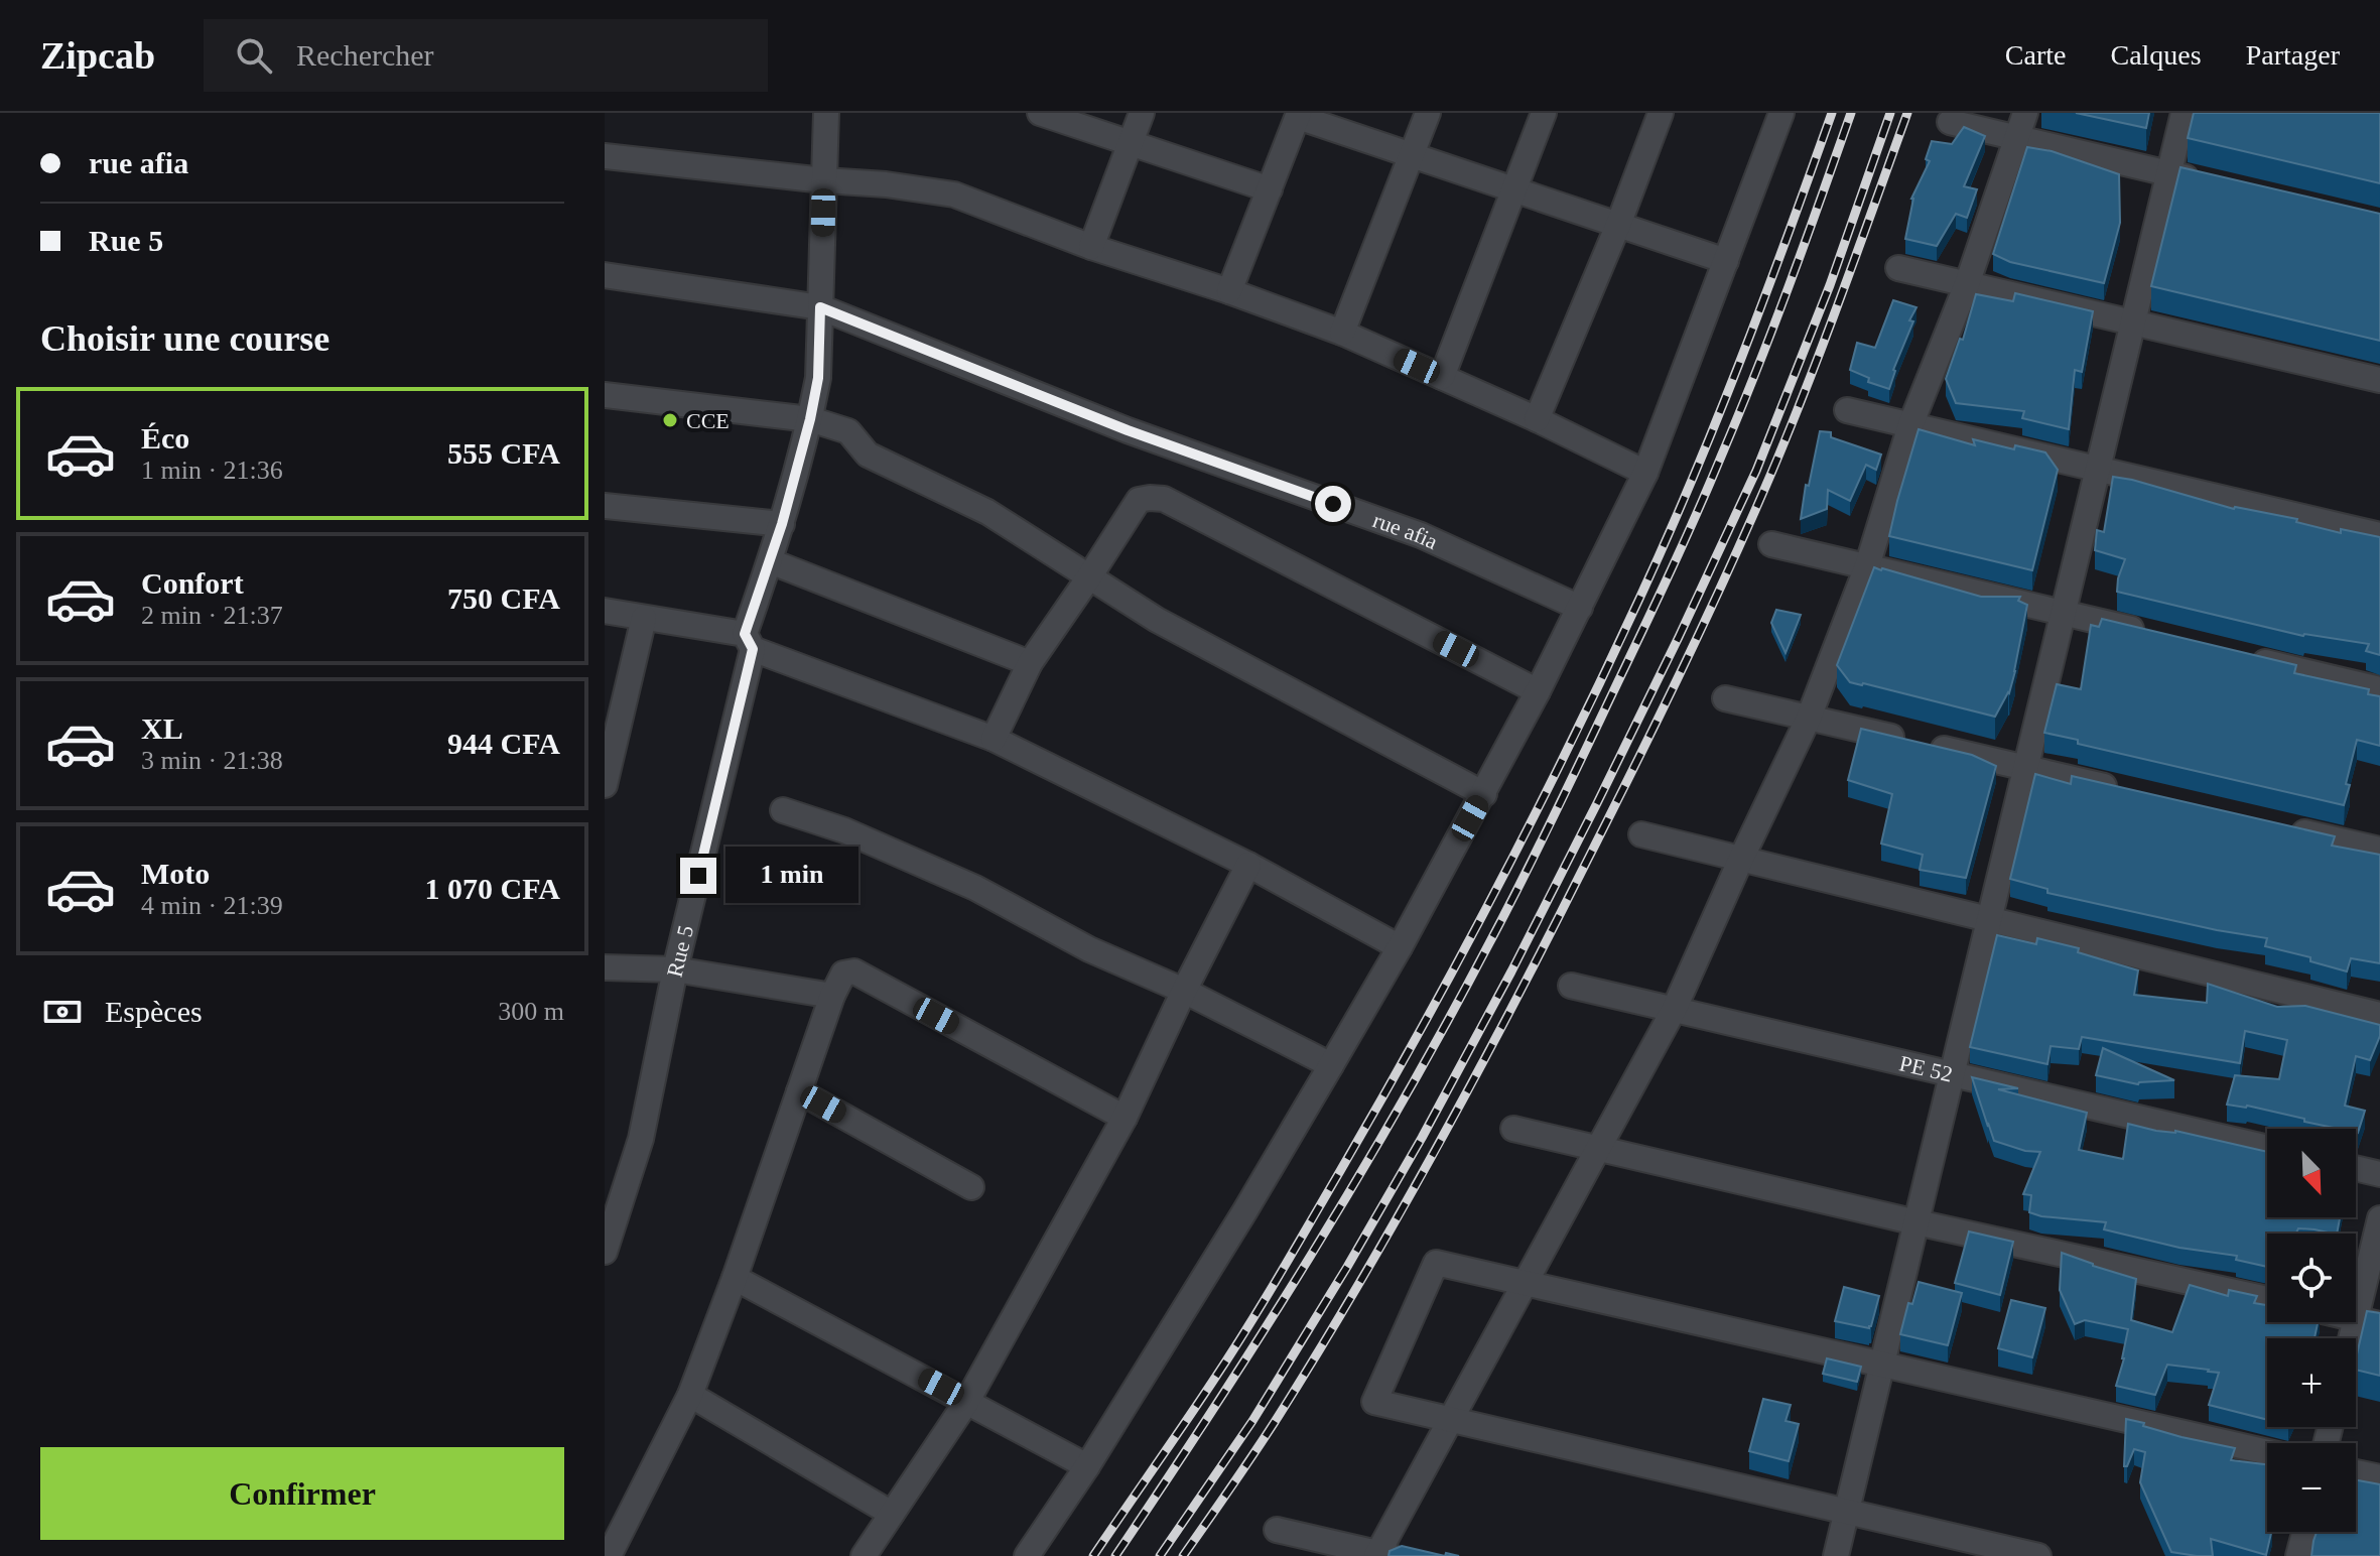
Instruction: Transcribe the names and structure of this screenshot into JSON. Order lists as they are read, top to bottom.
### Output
{
  "streets": {
    "street": ["rue afia", "Rue 5", "PE 52"]
  },
  "crossings": [
    ["rue afia", "Rue 5"]
  ],
  "places": ["CCE"],
  "north": "bottom right",
  "page": {
    "header": "Zipcab",
    "search": "Rechercher",
    "nav": ["Carte", "Calques", "Partager"],
    "banner": ["rue afia", "Rue 5"],
    "heading": "Choisir une course",
    "list": [
      {
        "name": "Éco",
        "note": "1 min · 21:36",
        "value": "555 CFA"
      },
      {
        "name": "Confort",
        "note": "2 min · 21:37",
        "value": "750 CFA"
      },
      {
        "name": "XL",
        "note": "3 min · 21:38",
        "value": "944 CFA"
      },
      {
        "name": "Moto",
        "note": "4 min · 21:39",
        "value": "1 070 CFA"
      }
    ],
    "bubble": "1 min",
    "pay": ["Espèces", "300 m"],
    "map_buttons": ["+", "−"],
    "buttons": "Confirmer"
  }
}
